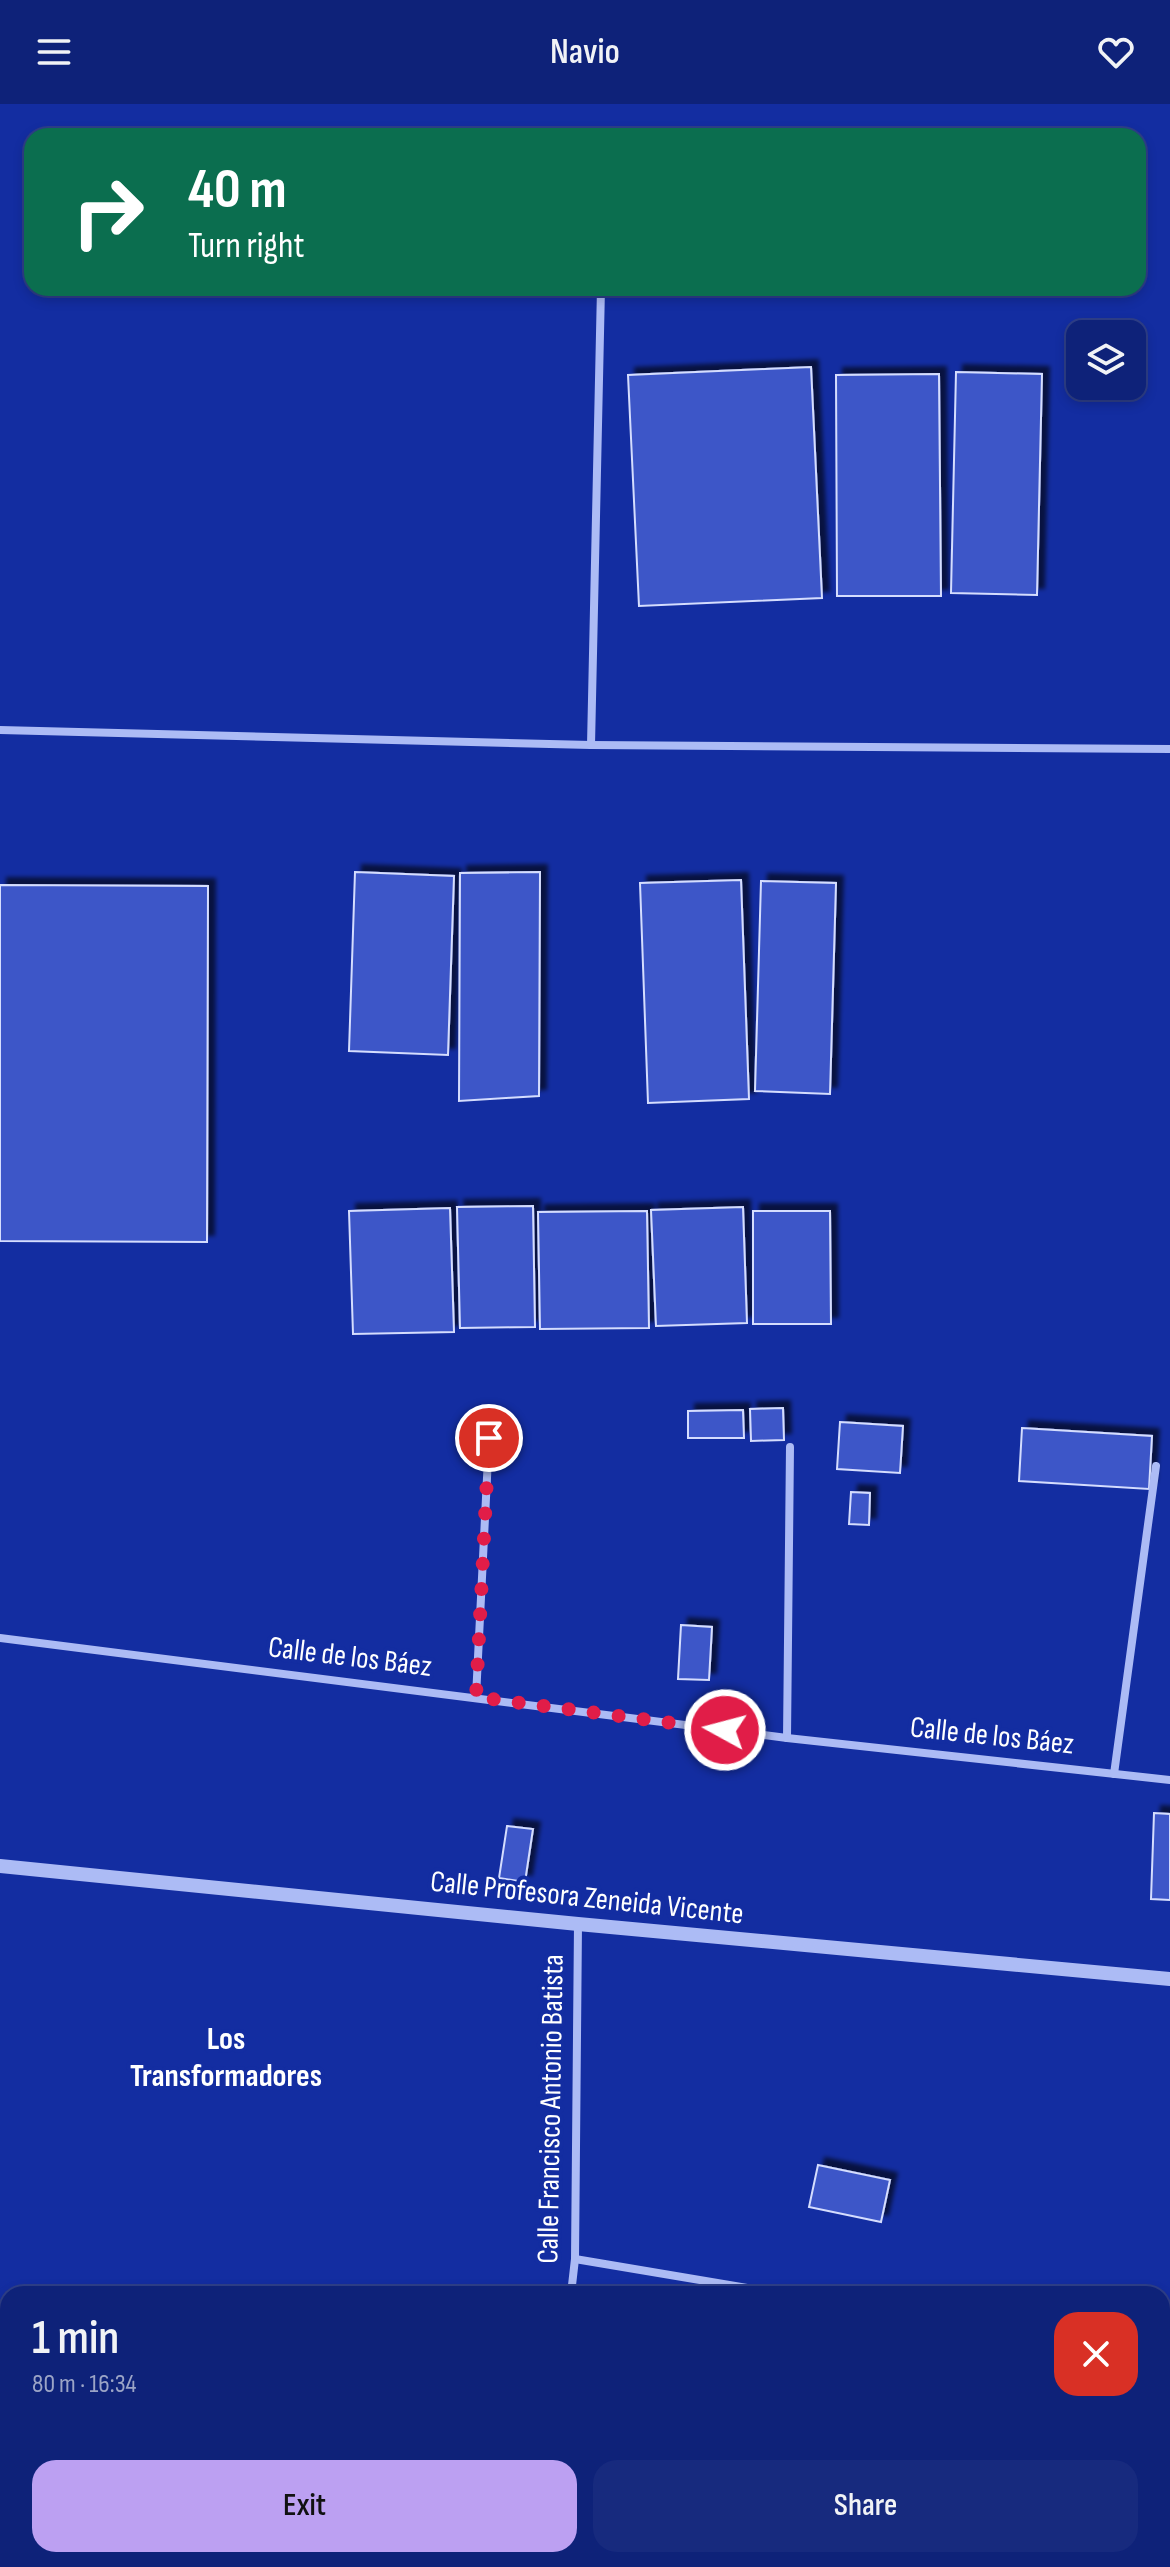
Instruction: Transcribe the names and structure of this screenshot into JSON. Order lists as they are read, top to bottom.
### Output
{
  "streets": {
    "street": ["Calle de los Báez", "Calle Profesora Zeneida Vicente", "Calle Francisco Antonio Batista"]
  },
  "crossings": [
    ["Calle Profesora Zeneida Vicente", "Calle Francisco Antonio Batista"]
  ],
  "districts": ["Los Transformadores"],
  "page": {
    "header": "Navio",
    "turn": ["40 m", "Turn right"],
    "heading": ["1 min", "80 m · 16:34"],
    "buttons": ["Exit", "Share"]
  }
}
